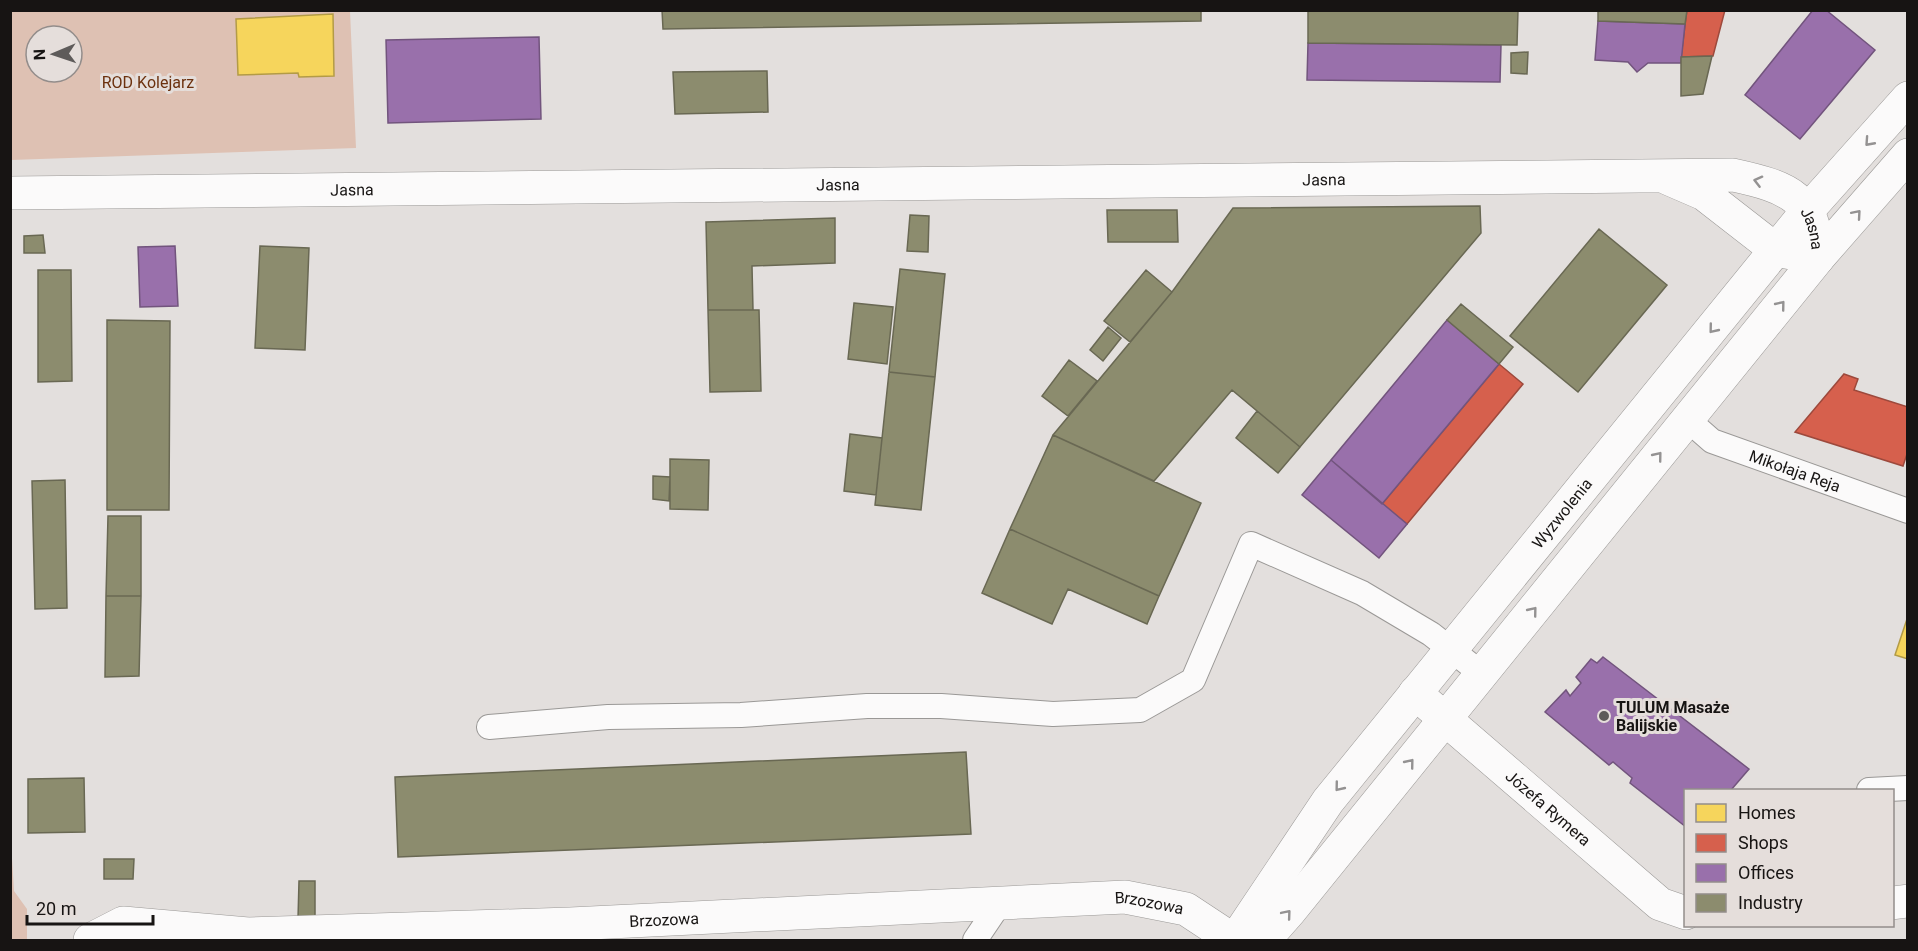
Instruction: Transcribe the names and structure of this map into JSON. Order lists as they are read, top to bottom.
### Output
{
  "streets": {
    "street": [
      "Jasna",
      "Wyzwolenia",
      "Józefa Rymera",
      "Brzozowa"
    ],
    "lane": ["Mikołaja Reja"]
  },
  "crossings": [
    ["Jasna", "Wyzwolenia"],
    ["Wyzwolenia", "Józefa Rymera"],
    ["Wyzwolenia", "Brzozowa"]
  ],
  "parks": ["ROD Kolejarz"],
  "places": ["TULUM Masaże Balijskie"],
  "legend": [
    "Homes",
    "Shops",
    "Offices",
    "Industry"
  ],
  "scale_bar": "20 m",
  "north": "left"
}
